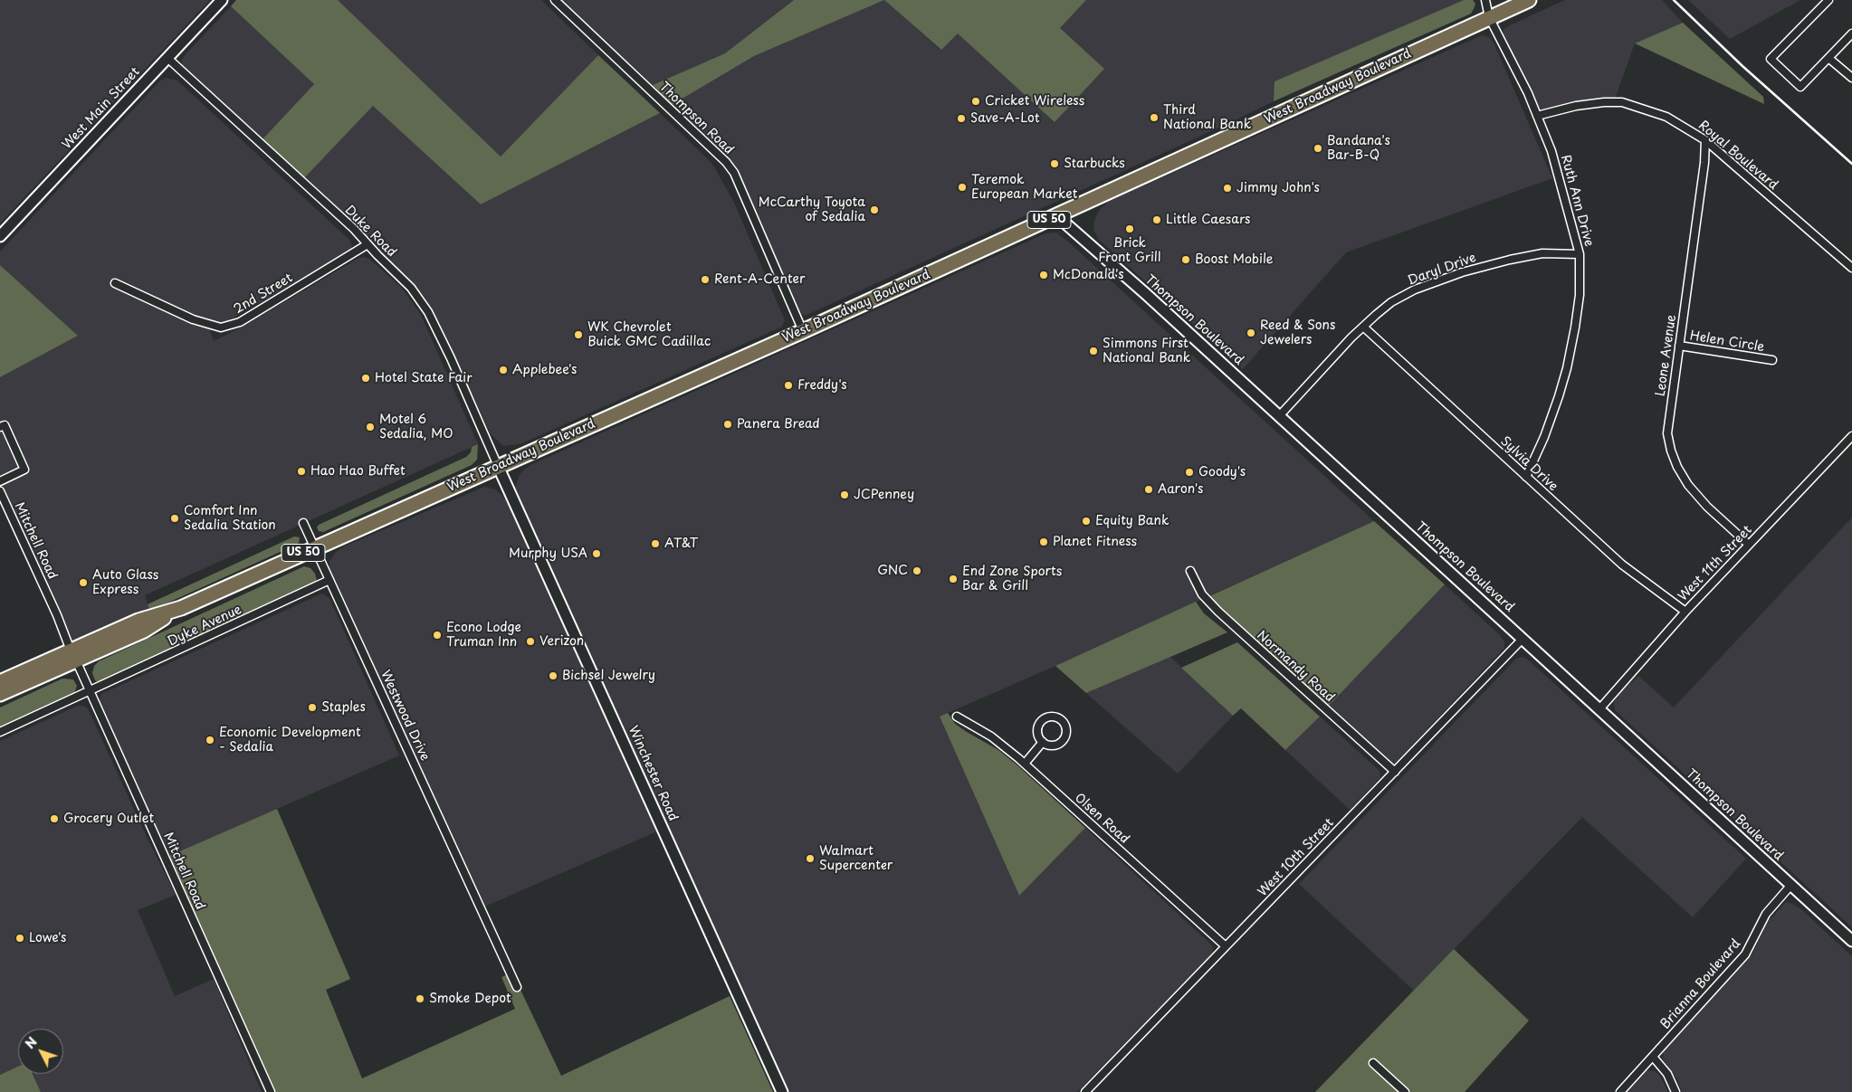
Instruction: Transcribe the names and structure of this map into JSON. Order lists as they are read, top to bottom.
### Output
{
  "streets": {
    "highway": ["West Broadway Boulevard", "US 50"],
    "main road": ["West Main Street", "Thompson Boulevard", "Winchester Road"],
    "street": [
      "Thompson Road",
      "Royal Boulevard",
      "Ruth Ann Drive",
      "Duke Road",
      "Daryl Drive",
      "2nd Street",
      "Helen Circle",
      "Leone Avenue",
      "Sylvia Drive",
      "Mitchell Road",
      "West 11th Street",
      "Dyke Avenue",
      "Normandy Road",
      "Westwood Drive",
      "Olsen Road",
      "West 10th Street",
      "Brianna Boulevard"
    ]
  },
  "crossings": [
    ["West Broadway Boulevard", "Thompson Road"],
    ["West Broadway Boulevard", "Ruth Ann Drive"],
    ["West Broadway Boulevard", "Duke Road"],
    ["West Broadway Boulevard", "Thompson Boulevard"],
    ["West Broadway Boulevard", "Mitchell Road"],
    ["West Broadway Boulevard", "Westwood Drive"],
    ["West Broadway Boulevard", "Winchester Road"],
    ["West Main Street", "Duke Road"],
    ["Royal Boulevard", "Ruth Ann Drive"],
    ["Royal Boulevard", "Leone Avenue"],
    ["Ruth Ann Drive", "Daryl Drive"],
    ["Ruth Ann Drive", "Sylvia Drive"],
    ["Duke Road", "2nd Street"],
    ["Duke Road", "Winchester Road"],
    ["Daryl Drive", "Thompson Boulevard"],
    ["Daryl Drive", "Sylvia Drive"],
    ["Thompson Boulevard", "West 11th Street"],
    ["Thompson Boulevard", "West 10th Street"],
    ["Thompson Boulevard", "Brianna Boulevard"],
    ["Helen Circle", "Leone Avenue"],
    ["Leone Avenue", "West 11th Street"],
    ["Sylvia Drive", "West 11th Street"],
    ["Mitchell Road", "Dyke Avenue"],
    ["Dyke Avenue", "Westwood Drive"],
    ["Normandy Road", "West 10th Street"],
    ["Olsen Road", "West 10th Street"]
  ],
  "places": [
    "Cricket Wireless",
    "Third National Bank",
    "Save-A-Lot",
    "Bandana's Bar-B-Q",
    "Starbucks",
    "Teremok European Market",
    "Jimmy John's",
    "McCarthy Toyota of Sedalia",
    "Little Caesars",
    "Brick Front Grill",
    "Boost Mobile",
    "McDonald's",
    "Rent-A-Center",
    "Reed & Sons Jewelers",
    "WK Chevrolet Buick GMC Cadillac",
    "Simmons First National Bank",
    "Applebee's",
    "Hotel State Fair",
    "Freddy's",
    "Panera Bread",
    "Motel 6 Sedalia, MO",
    "Hao Hao Buffet",
    "Goody's",
    "Aaron's",
    "JCPenney",
    "Comfort Inn Sedalia Station",
    "Equity Bank",
    "Planet Fitness",
    "AT&T",
    "Murphy USA",
    "GNC",
    "End Zone Sports Bar & Grill",
    "Auto Glass Express",
    "Econo Lodge Truman Inn",
    "Verizon",
    "Bichsel Jewelry",
    "Staples",
    "Economic Development - Sedalia",
    "Grocery Outlet",
    "Walmart Supercenter",
    "Lowe's",
    "Smoke Depot"
  ],
  "north": "top left"
}
